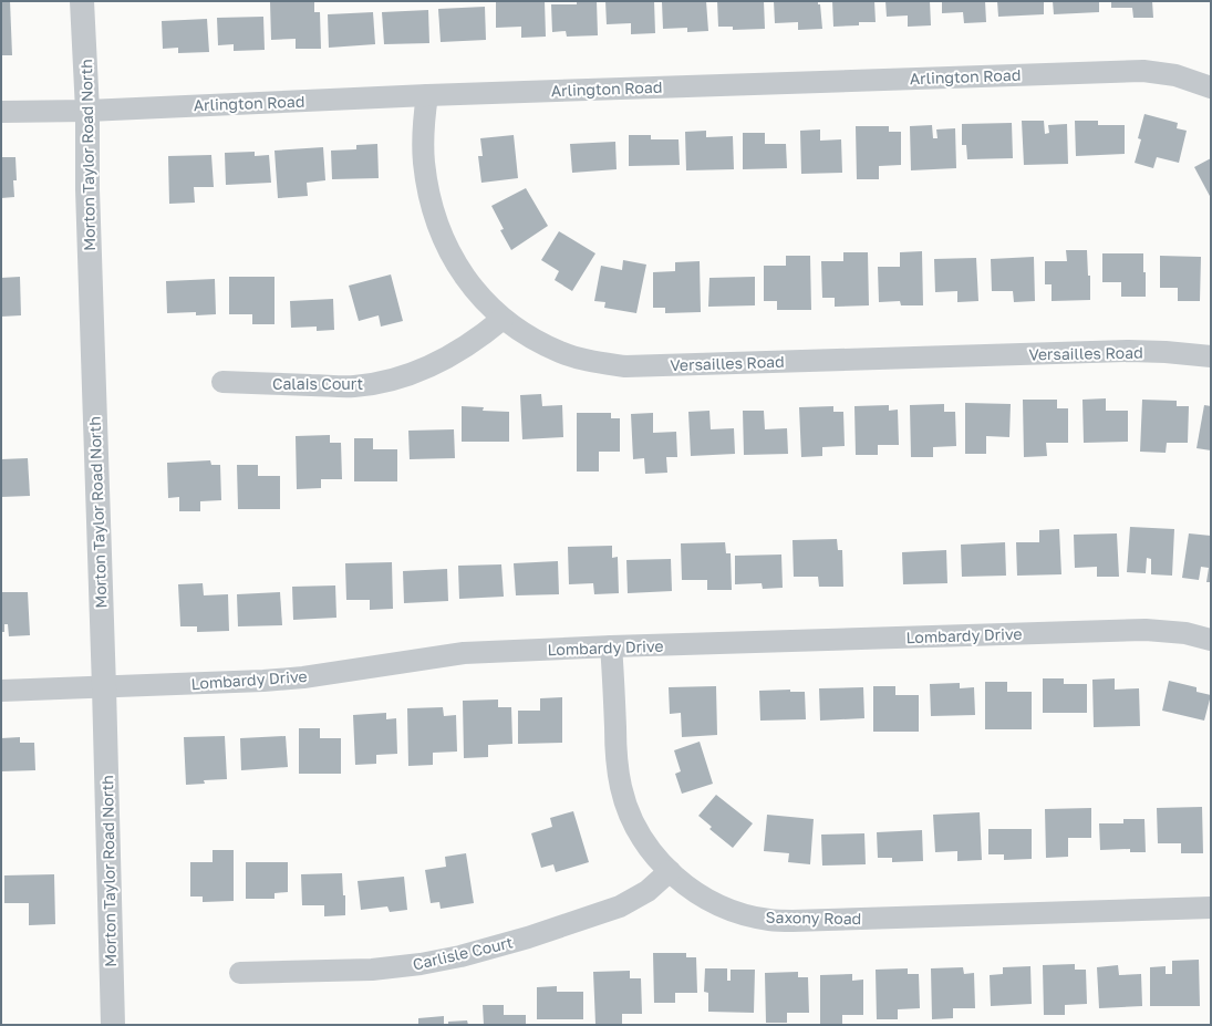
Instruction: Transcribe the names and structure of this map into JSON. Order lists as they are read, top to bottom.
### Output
{
  "streets": {
    "street": [
      "Arlington Road",
      "Morton Taylor Road North",
      "Versailles Road",
      "Calais Court",
      "Lombardy Drive",
      "Saxony Road",
      "Carlisle Court"
    ]
  },
  "crossings": [
    ["Arlington Road", "Morton Taylor Road North"],
    ["Arlington Road", "Versailles Road"],
    ["Morton Taylor Road North", "Lombardy Drive"],
    ["Versailles Road", "Calais Court"],
    ["Lombardy Drive", "Saxony Road"],
    ["Saxony Road", "Carlisle Court"]
  ]
}
